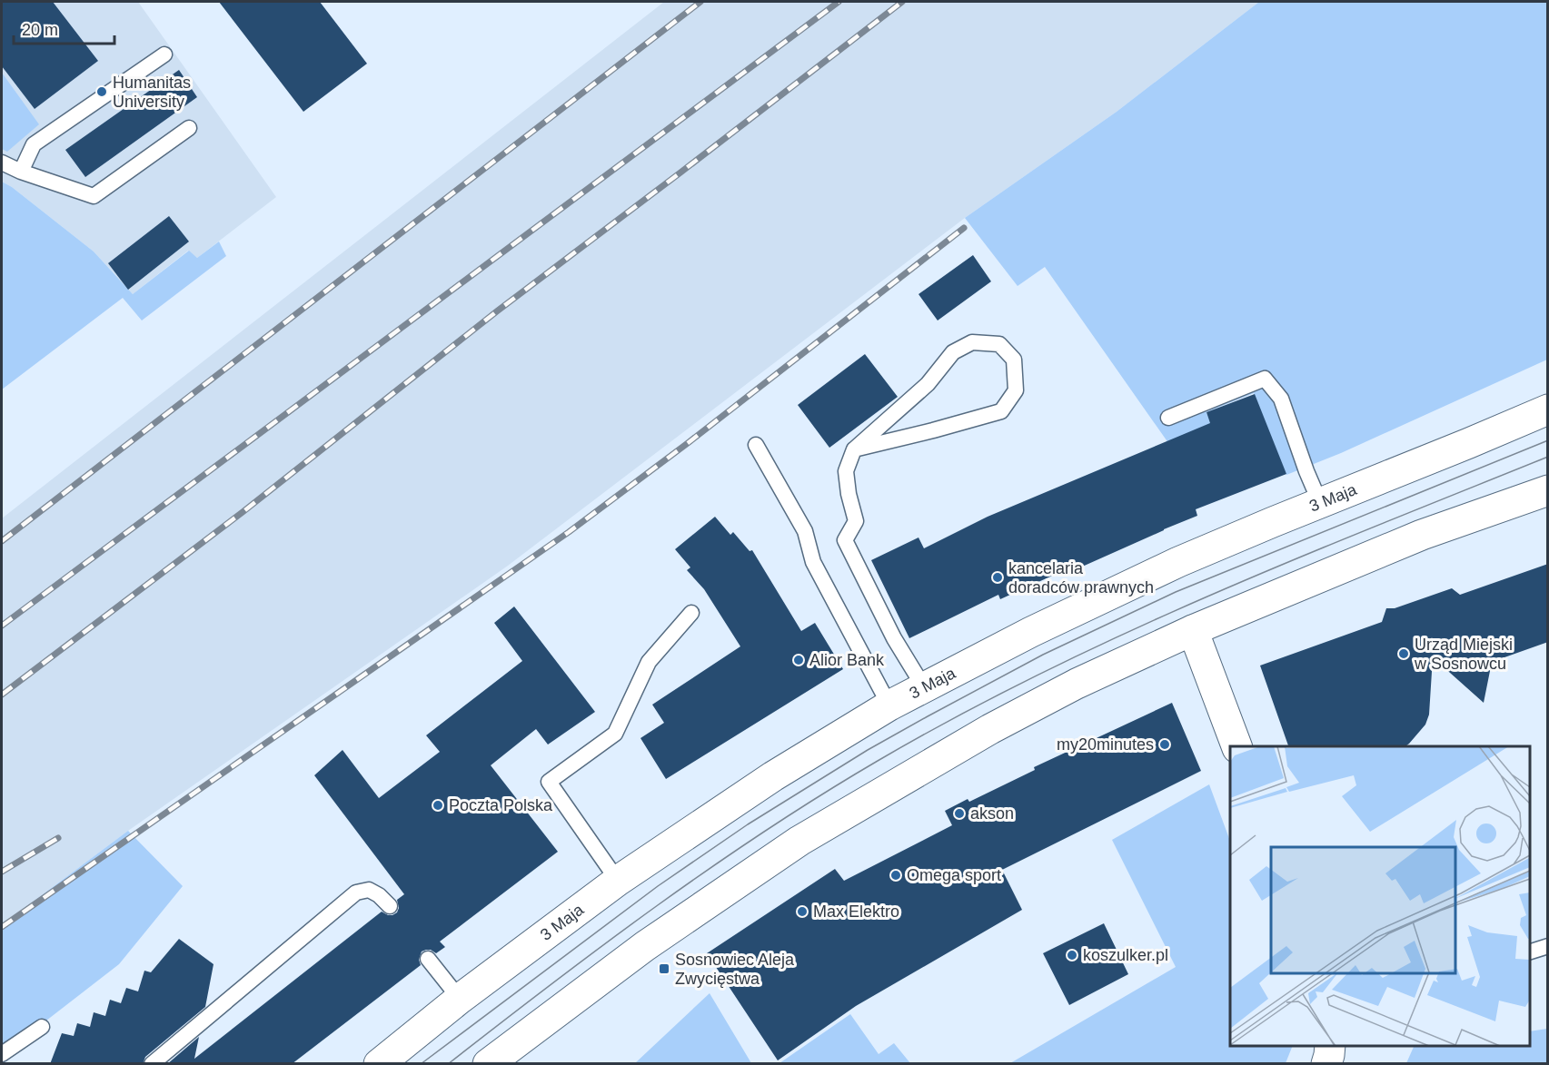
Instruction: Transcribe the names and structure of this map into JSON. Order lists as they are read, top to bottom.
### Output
{
  "streets": {
    "main road": ["3 Maja"]
  },
  "places": {
    "other": [
      "Humanitas University",
      "kancelaria doradców prawnych",
      "Urząd Miejski w Sosnowcu",
      "Alior Bank",
      "my20minutes",
      "Poczta Polska",
      "akson",
      "Omega sport",
      "Max Elektro",
      "koszulker.pl"
    ],
    "transit": ["Sosnowiec Aleja Zwycięstwa"]
  },
  "scale_bar": "20 m"
}
